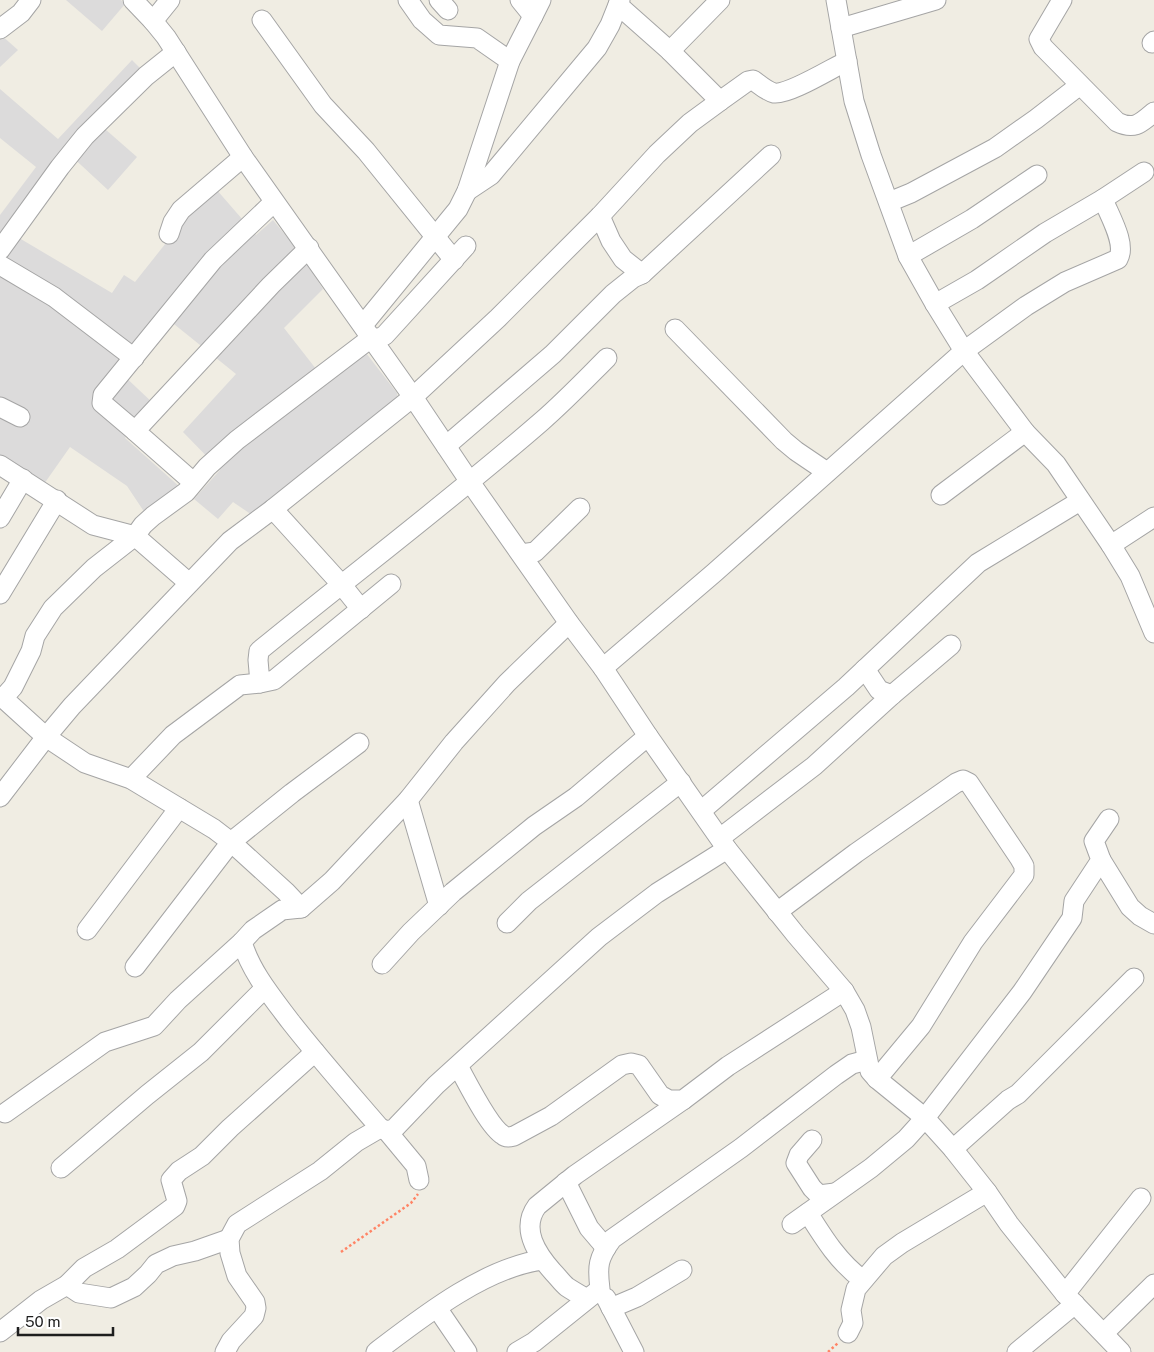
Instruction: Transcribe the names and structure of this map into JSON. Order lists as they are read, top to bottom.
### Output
{
  "scale_bar": "50 m"
}
